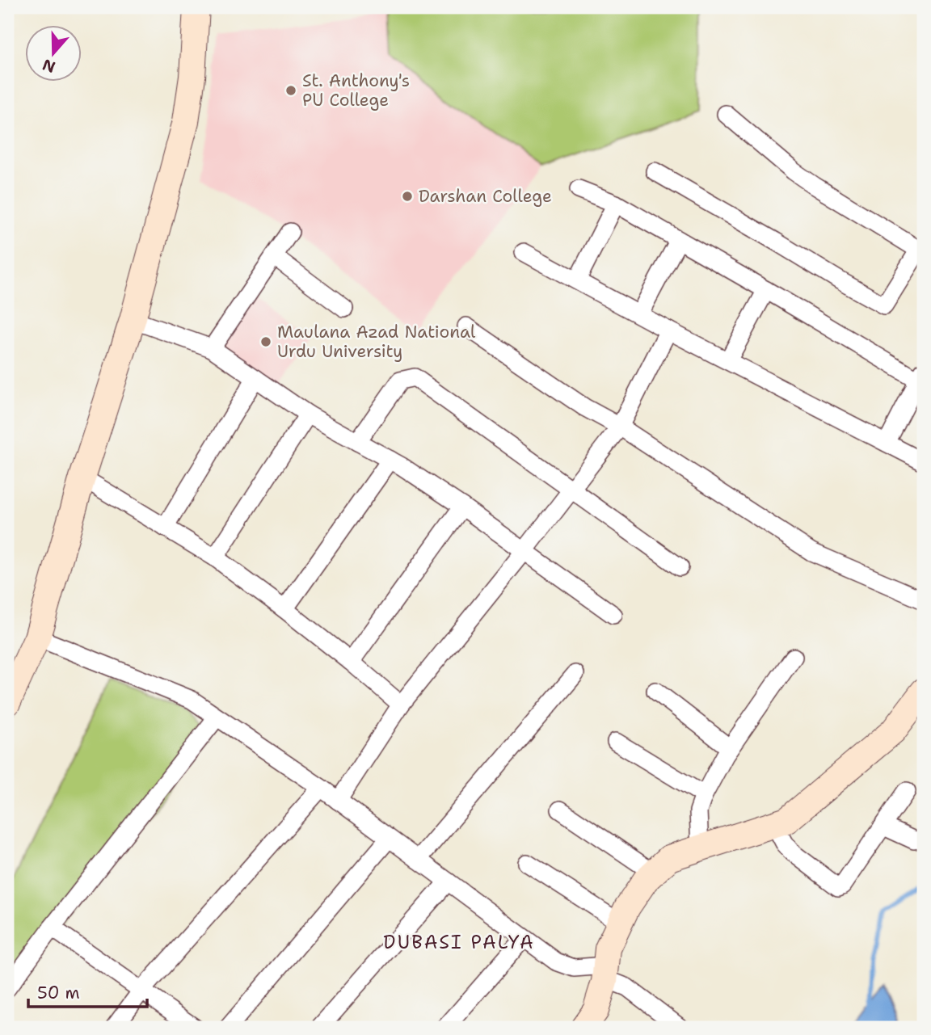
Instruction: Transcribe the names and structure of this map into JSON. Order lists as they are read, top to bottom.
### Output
{
  "districts": ["DUBASI PALYA"],
  "places": ["St. Anthony's PU College", "Darshan College", "Maulana Azad National Urdu University"],
  "scale_bar": "50 m",
  "north": "bottom"
}
